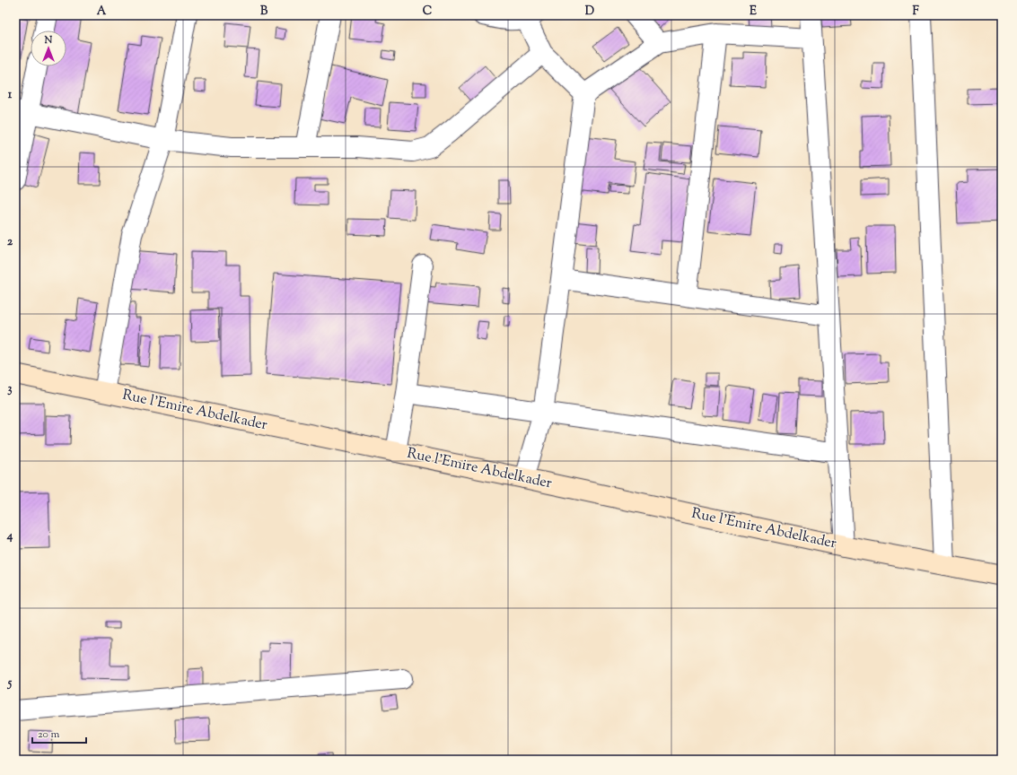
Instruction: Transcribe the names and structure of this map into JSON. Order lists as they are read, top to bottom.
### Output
{
  "streets": {
    "main road": ["Rue l'Emire Abdelkader"]
  },
  "scale_bar": "20 m",
  "north": "top",
  "grid": {
    "columns": [
      "A",
      "B",
      "C",
      "D",
      "E",
      "F"
    ],
    "rows": [
      "1",
      "2",
      "3",
      "4",
      "5"
    ]
  }
}
